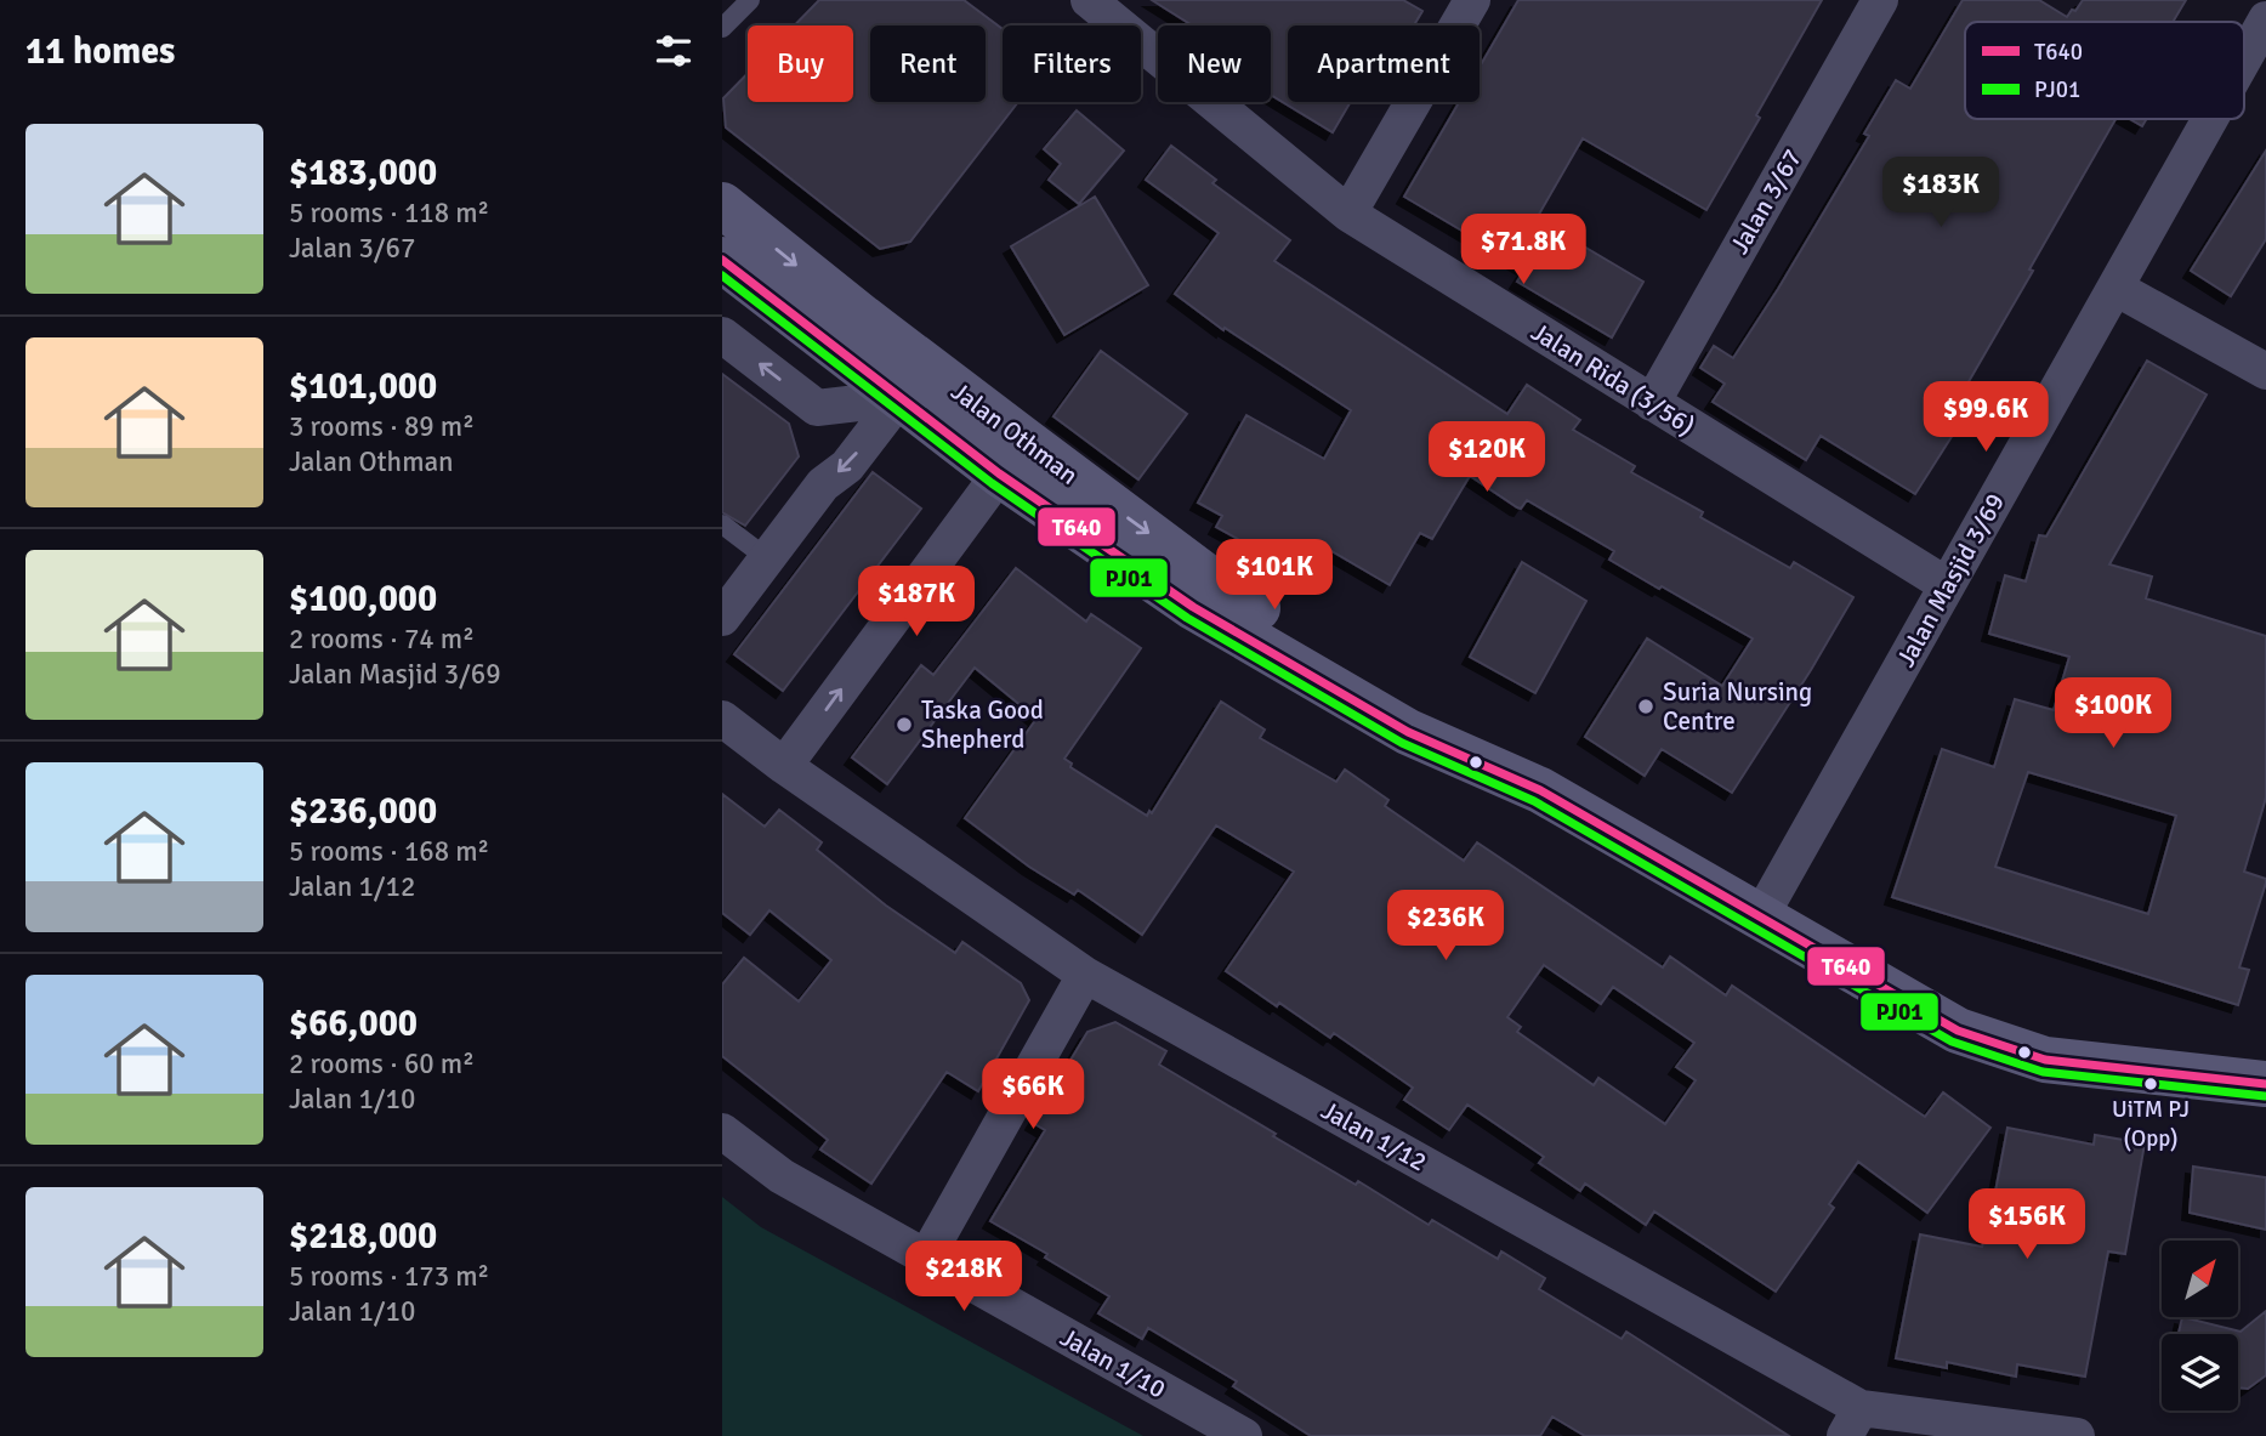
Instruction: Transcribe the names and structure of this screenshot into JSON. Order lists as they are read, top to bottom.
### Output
{
  "streets": {
    "main road": ["Jalan Othman"],
    "street": [
      "Jalan 3/67",
      "Jalan Rida (3/56)",
      "Jalan Masjid 3/69",
      "Jalan 1/12",
      "Jalan 1/10"
    ]
  },
  "crossings": [
    ["Jalan 3/67", "Jalan Rida (3/56)"],
    ["Jalan Rida (3/56)", "Jalan Masjid 3/69"],
    ["Jalan Othman", "Jalan Masjid 3/69"]
  ],
  "places": ["Suria Nursing Centre", "Taska Good Shepherd", "UiTM PJ (Opp)"],
  "lines": ["transit line T640", "transit line PJ01"],
  "legend": ["T640", "PJ01"],
  "north": "top right",
  "page": {
    "heading": "11 homes",
    "chip": [
      "Buy",
      "Rent",
      "Filters",
      "New",
      "Apartment"
    ],
    "list": [
      {
        "name": "$183,000",
        "note": "5 rooms · 118 m² · Jalan 3/67"
      },
      {
        "name": "$101,000",
        "note": "3 rooms · 89 m² · Jalan Othman"
      },
      {
        "name": "$100,000",
        "note": "2 rooms · 74 m² · Jalan Masjid 3/69"
      },
      {
        "name": "$236,000",
        "note": "5 rooms · 168 m² · Jalan 1/12"
      },
      {
        "name": "$66,000",
        "note": "2 rooms · 60 m² · Jalan 1/10"
      },
      {
        "name": "$218,000",
        "note": "5 rooms · 173 m² · Jalan 1/10"
      }
    ],
    "price": [
      "$183K",
      "$71.8K",
      "$99.6K",
      "$120K",
      "$101K",
      "$187K",
      "$100K",
      "$236K",
      "$66K",
      "$156K",
      "$218K"
    ]
  }
}
